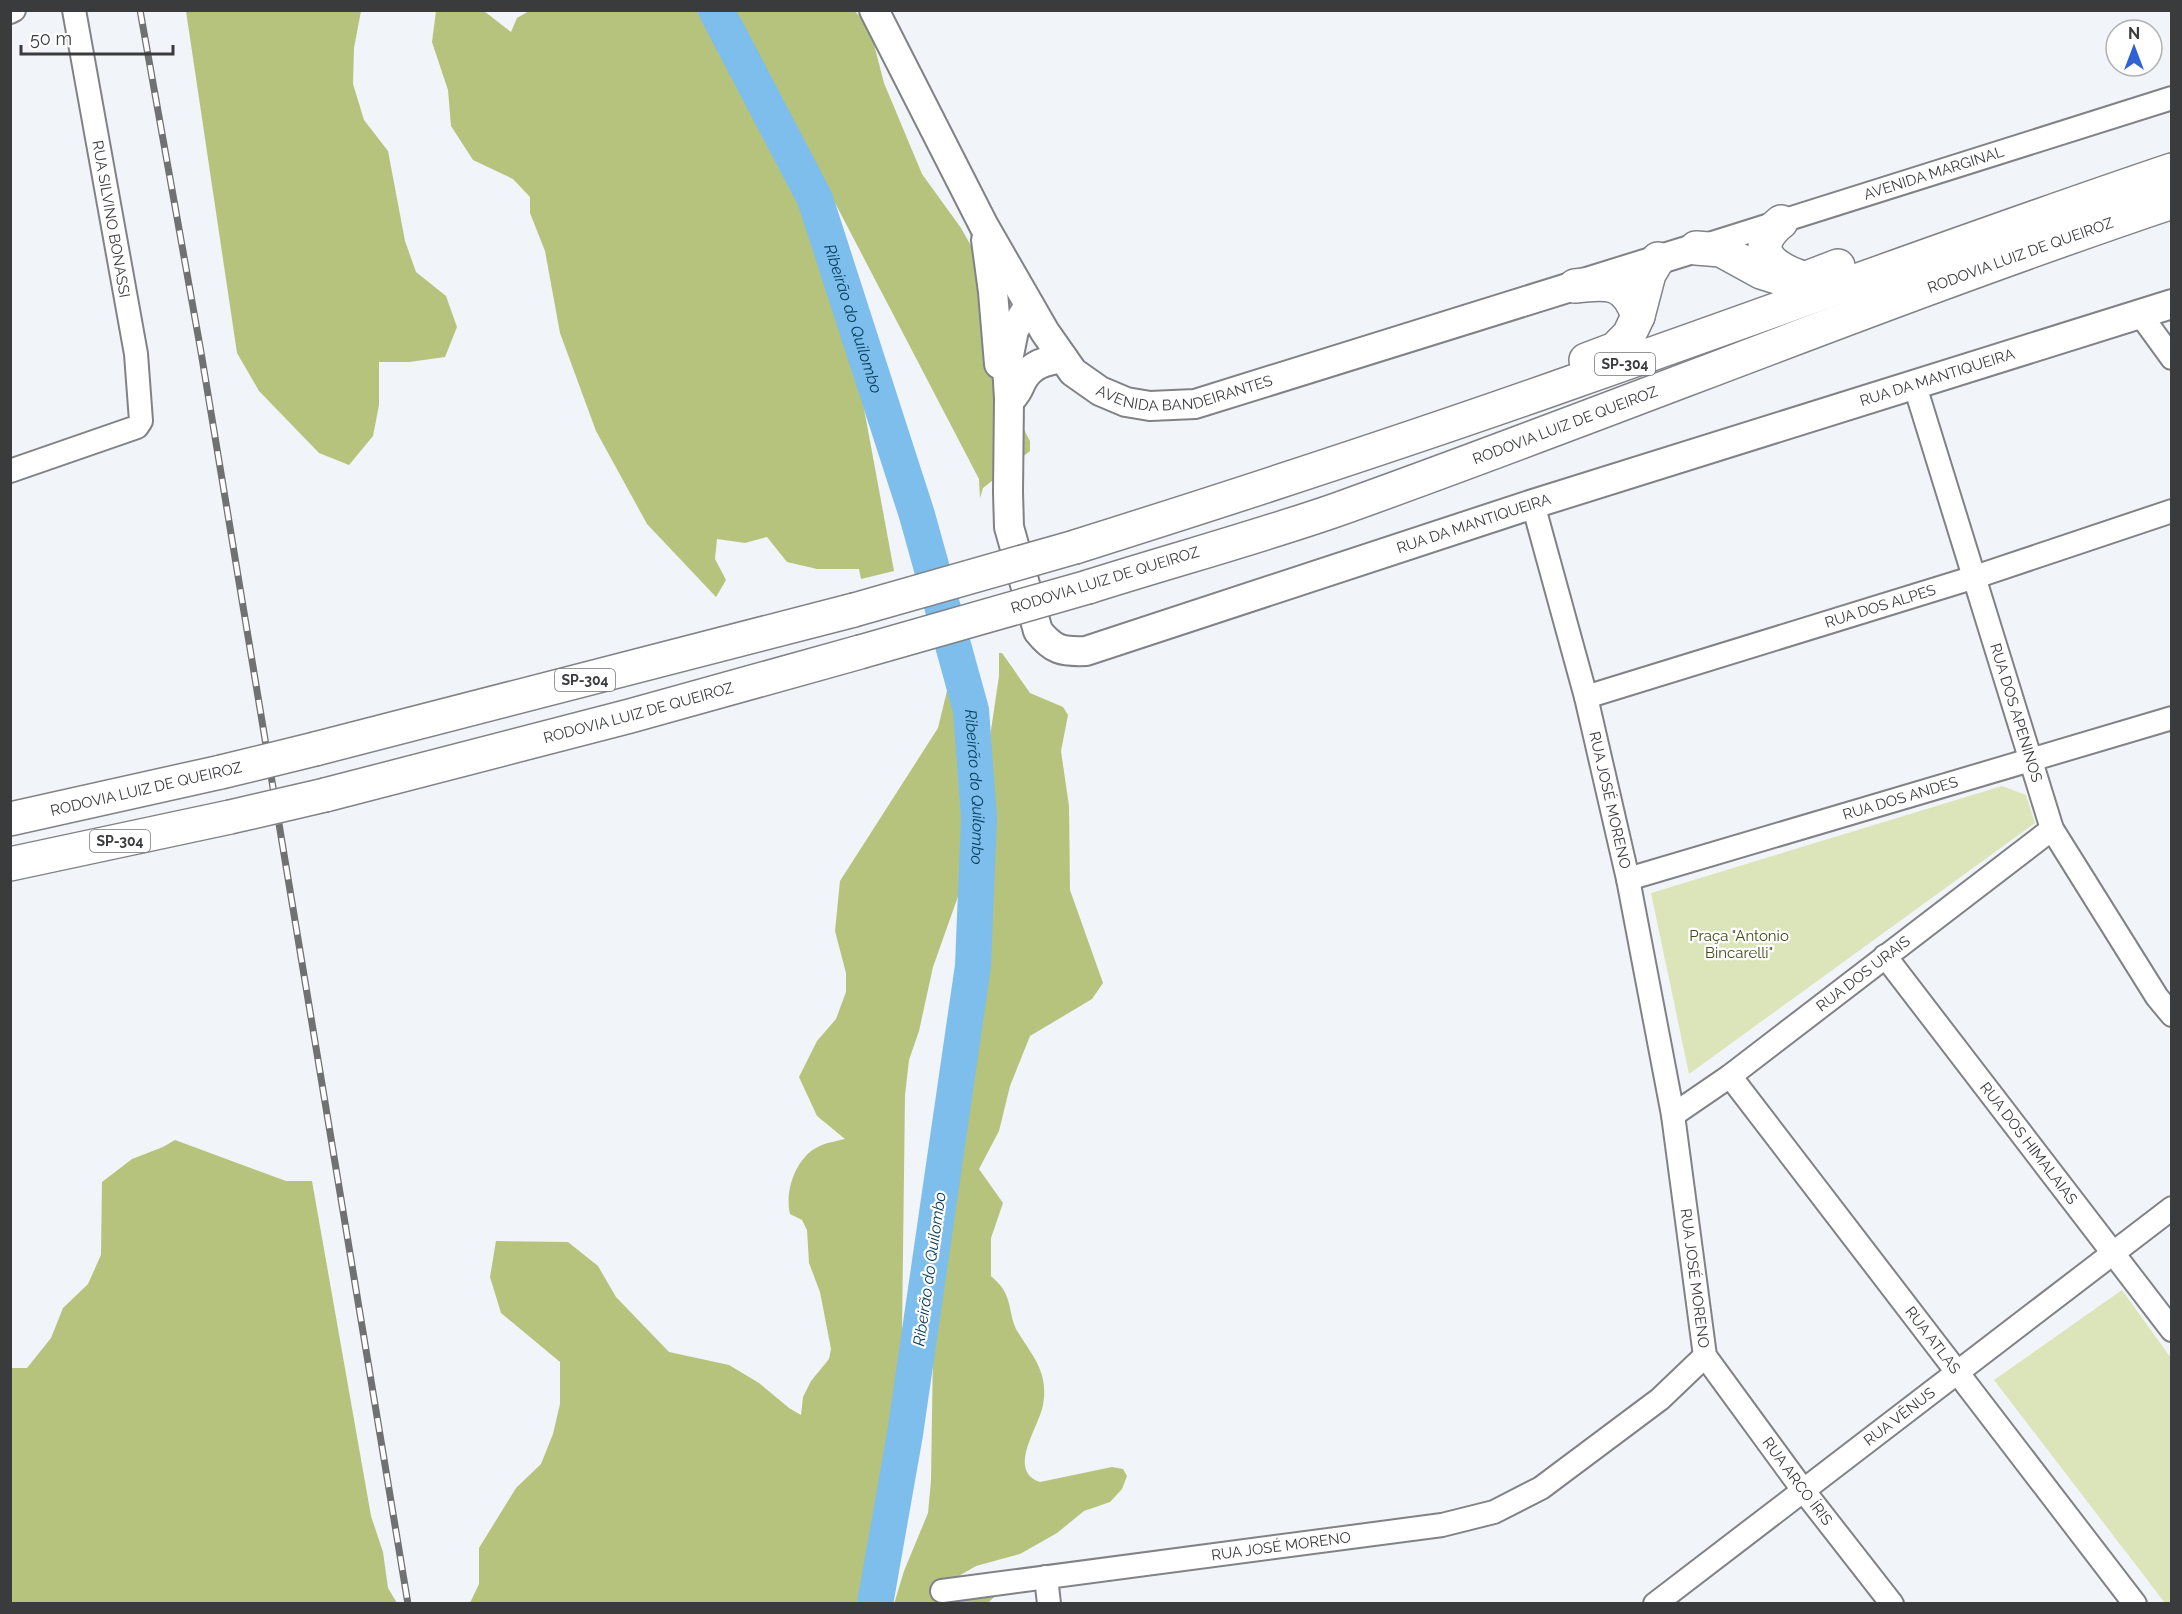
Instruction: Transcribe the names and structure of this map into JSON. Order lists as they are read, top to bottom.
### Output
{
  "streets": {
    "highway": ["RODOVIA LUIZ DE QUEIROZ", "SP-304"],
    "main road": ["RUA DA MANTIQUEIRA", "AVENIDA BANDEIRANTES"],
    "street": [
      "AVENIDA MARGINAL",
      "RUA SILVINO BONASSI",
      "RUA DOS ALPES",
      "RUA DOS APENINOS",
      "RUA DOS ANDES",
      "RUA JOSÉ MORENO",
      "RUA DOS URAIS",
      "RUA DOS HIMALAIAS",
      "RUA ATLAS",
      "RUA VÊNUS",
      "RUA ARCO ÍRIS"
    ]
  },
  "crossings": [
    ["AVENIDA MARGINAL", "AVENIDA BANDEIRANTES"],
    ["RUA DA MANTIQUEIRA", "AVENIDA BANDEIRANTES"],
    ["RUA DA MANTIQUEIRA", "RUA DOS APENINOS"],
    ["RUA DA MANTIQUEIRA", "RUA JOSÉ MORENO"],
    ["RUA DOS ALPES", "RUA DOS APENINOS"],
    ["RUA DOS ALPES", "RUA JOSÉ MORENO"],
    ["RUA DOS APENINOS", "RUA DOS ANDES"],
    ["RUA DOS APENINOS", "RUA DOS URAIS"],
    ["RUA DOS ANDES", "RUA JOSÉ MORENO"],
    ["RUA JOSÉ MORENO", "RUA DOS URAIS"],
    ["RUA JOSÉ MORENO", "RUA ARCO ÍRIS"],
    ["RUA DOS URAIS", "RUA DOS HIMALAIAS"],
    ["RUA DOS URAIS", "RUA ATLAS"],
    ["RUA DOS HIMALAIAS", "RUA VÊNUS"],
    ["RUA ATLAS", "RUA VÊNUS"],
    ["RUA VÊNUS", "RUA ARCO ÍRIS"]
  ],
  "water": ["Ribeirão do Quilombo"],
  "parks": ["Praça \"Antonio Bincarelli\""],
  "scale_bar": "50 m",
  "north": "top"
}
